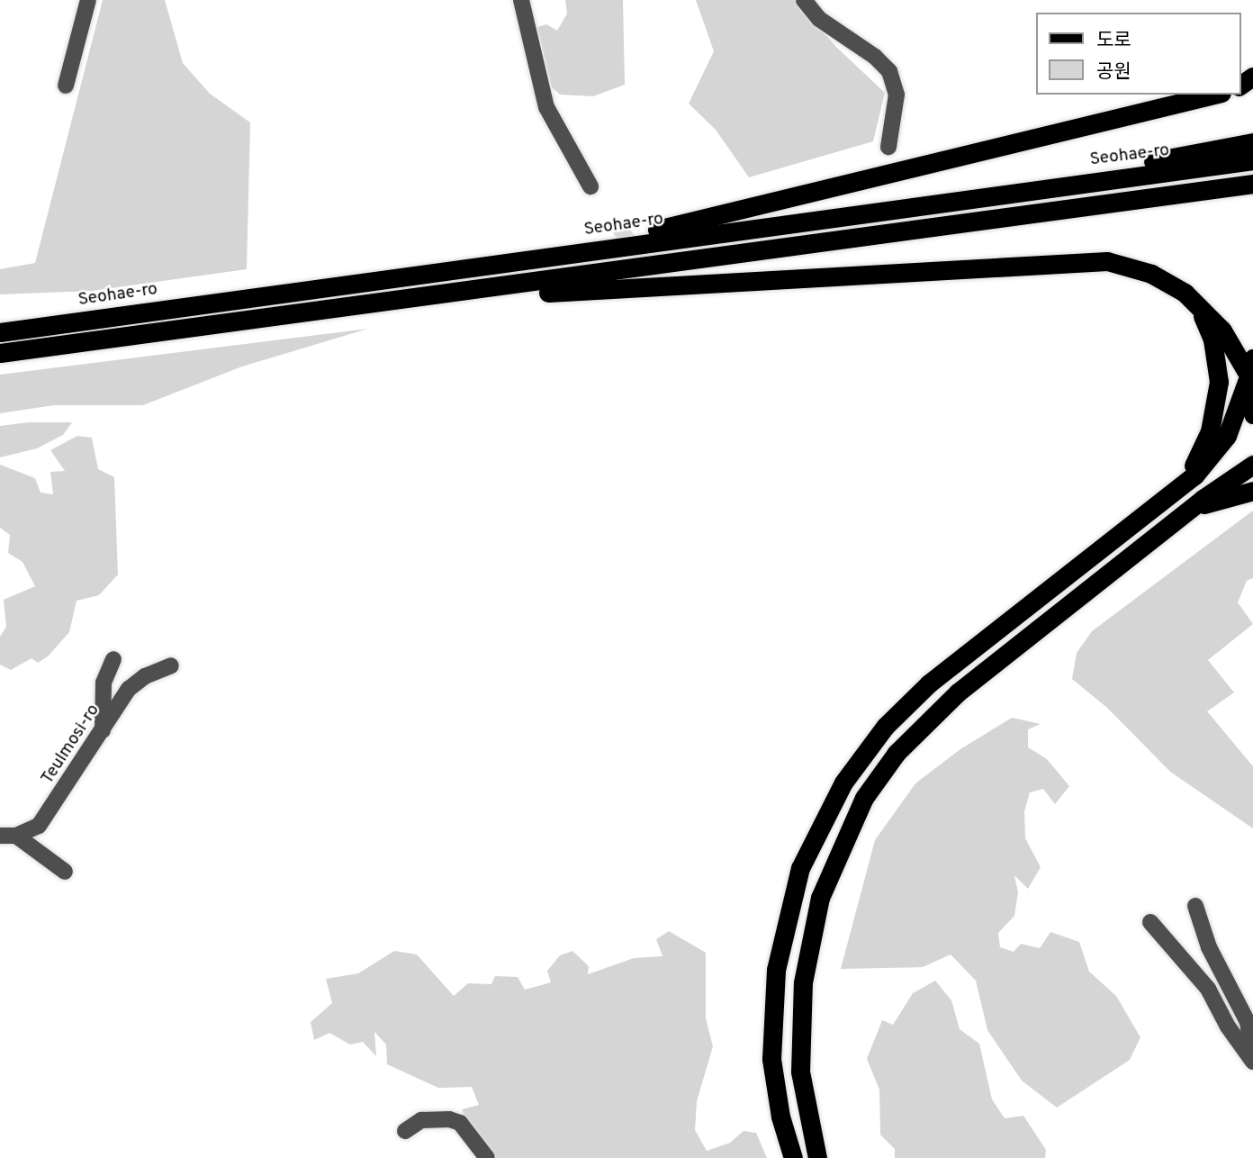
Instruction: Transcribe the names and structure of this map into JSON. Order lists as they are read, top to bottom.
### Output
{
  "streets": {
    "highway": ["Seohae-ro"],
    "street": ["Teulmosi-ro"]
  },
  "legend": ["도로", "공원"]
}
